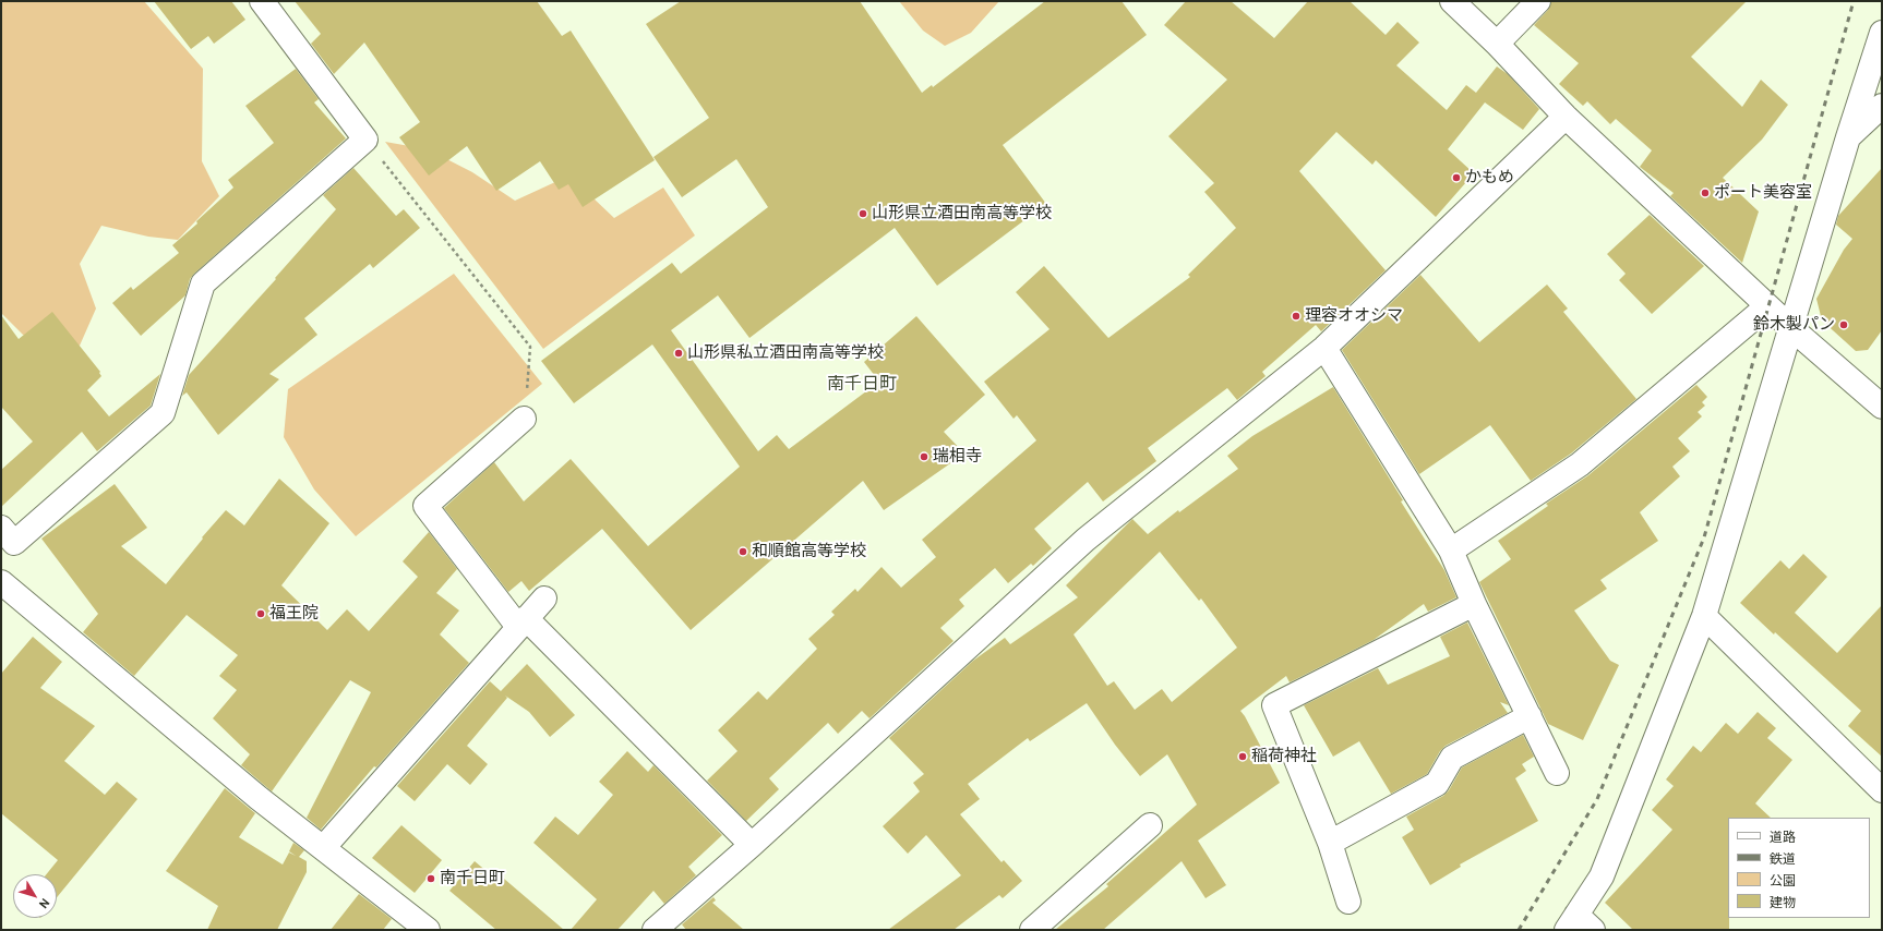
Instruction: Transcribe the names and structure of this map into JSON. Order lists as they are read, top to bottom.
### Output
{
  "districts": ["南千日町"],
  "places": [
    "かもめ",
    "ポート美容室",
    "山形県立酒田南高等学校",
    "理容オオシマ",
    "鈴木製パン",
    "山形県私立酒田南高等学校",
    "瑞相寺",
    "和順館高等学校",
    "福王院",
    "稲荷神社",
    "南千日町"
  ],
  "legend": [
    "道路",
    "鉄道",
    "公園",
    "建物"
  ],
  "north": "bottom right"
}
